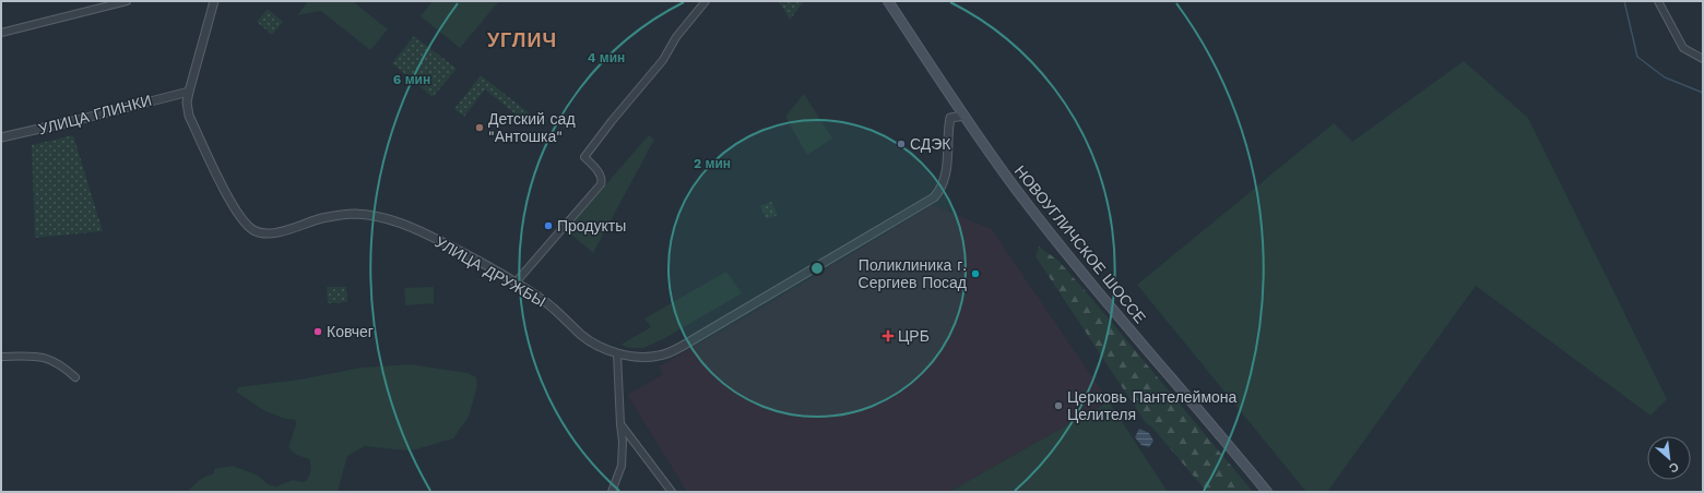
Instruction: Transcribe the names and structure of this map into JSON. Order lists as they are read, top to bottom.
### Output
{
  "streets": {
    "main road": ["НОВОУГЛИЧСКОЕ ШОССЕ"],
    "street": ["УЛИЦА ГЛИНКИ", "УЛИЦА ДРУЖБЫ"]
  },
  "crossings": [
    ["УЛИЦА ГЛИНКИ", "УЛИЦА ДРУЖБЫ"],
    ["НОВОУГЛИЧСКОЕ ШОССЕ", "УЛИЦА ДРУЖБЫ"]
  ],
  "districts": ["УГЛИЧ"],
  "places": {
    "other": [
      "Детский сад \"Антошка\"",
      "СДЭК",
      "Продукты",
      "Поликлиника г. Сергиев Посад",
      "Ковчег",
      "Церковь Пантелеймона Целителя"
    ],
    "health": ["ЦРБ"]
  },
  "north": "bottom right",
  "rings": ["4 мин", "6 мин", "2 мин"]
}
